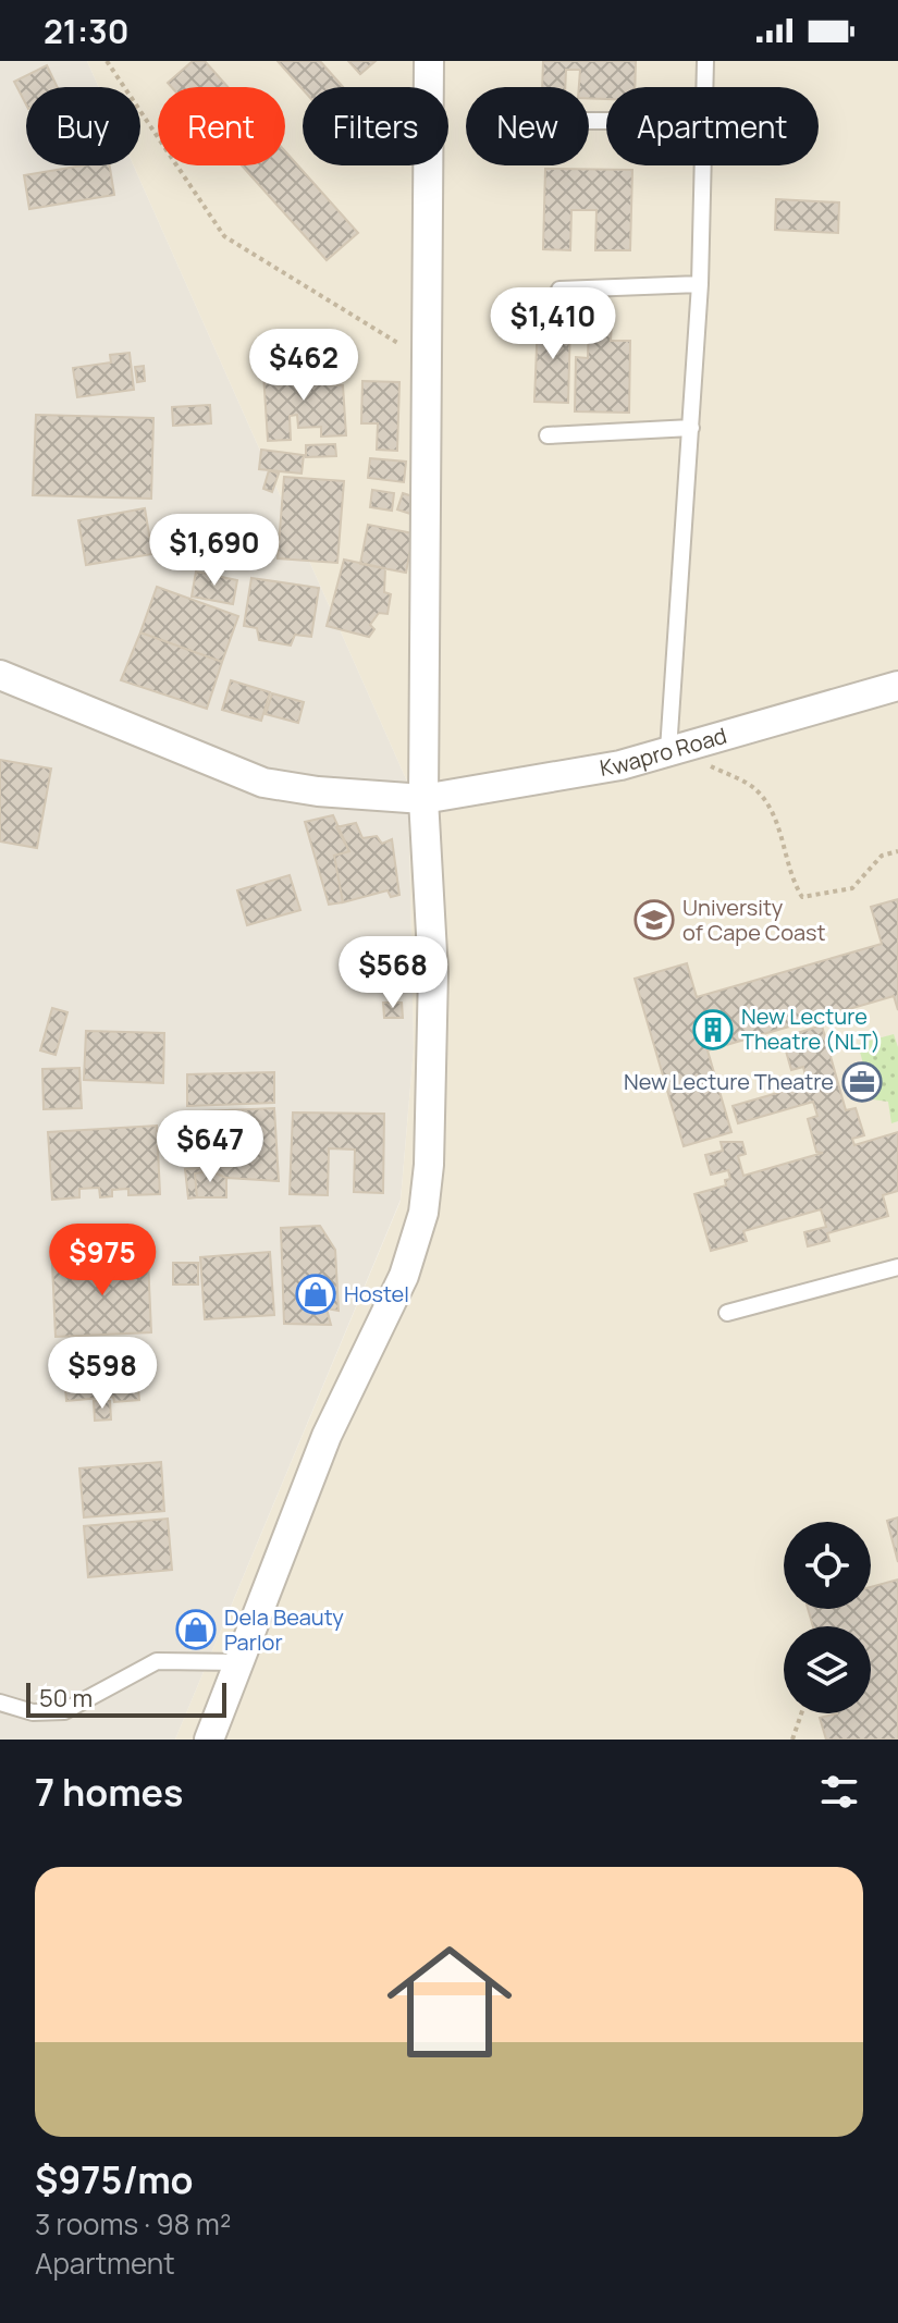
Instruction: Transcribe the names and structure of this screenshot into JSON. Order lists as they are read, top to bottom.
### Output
{
  "streets": {
    "street": ["Kwapro Road"]
  },
  "places": {
    "school or university": ["University of Cape Coast"],
    "building": ["New Lecture Theatre (NLT)"],
    "office": ["New Lecture Theatre"],
    "shop": ["Hostel", "Dela Beauty Parlor"]
  },
  "scale_bar": "50 m",
  "page": {
    "status": "21:30",
    "chip": [
      "Buy",
      "Rent",
      "Filters",
      "New",
      "Apartment"
    ],
    "price": [
      "$1,410",
      "$462",
      "$1,690",
      "$568",
      "$647",
      "$975",
      "$598"
    ],
    "scale": "50 m",
    "heading": "7 homes",
    "list": [
      {
        "name": "$975/mo",
        "note": "3 rooms · 98 m² · Apartment"
      }
    ]
  }
}
